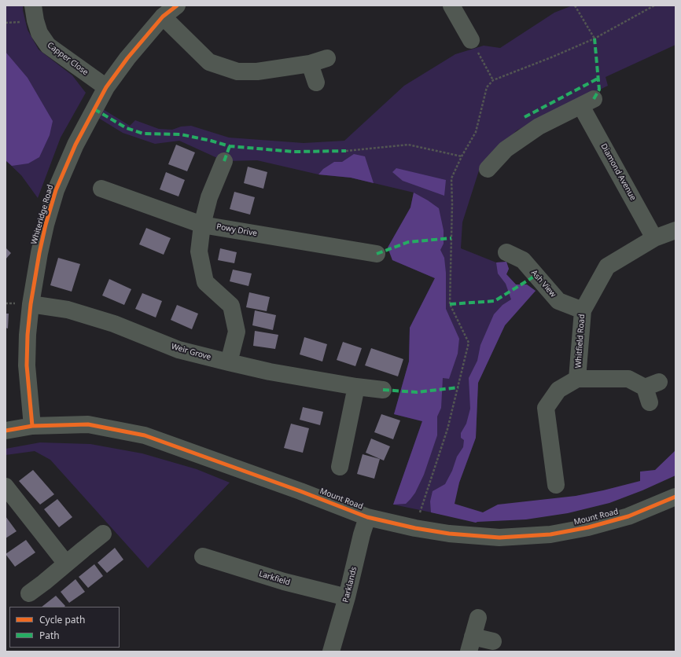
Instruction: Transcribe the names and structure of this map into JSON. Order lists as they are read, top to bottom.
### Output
{
  "streets": {
    "street": [
      "Capper Close",
      "Diamond Avenue",
      "Whiteridge Road",
      "Powy Drive",
      "Ash View",
      "Whitfield Road",
      "Weir Grove",
      "Mount Road",
      "Larkfield",
      "Parklands"
    ]
  },
  "crossings": [
    ["Capper Close", "Whiteridge Road"],
    ["Diamond Avenue", "Whitfield Road"],
    ["Whiteridge Road", "Weir Grove"],
    ["Whiteridge Road", "Mount Road"],
    ["Ash View", "Whitfield Road"],
    ["Mount Road", "Parklands"],
    ["Larkfield", "Parklands"]
  ],
  "legend": ["Cycle path", "Path"]
}
